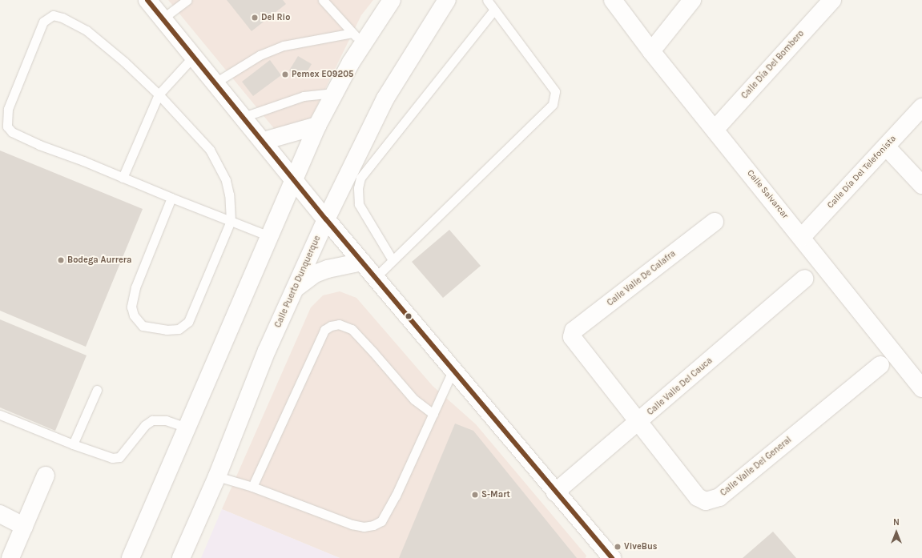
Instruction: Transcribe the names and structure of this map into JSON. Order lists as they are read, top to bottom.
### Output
{
  "streets": {
    "street": [
      "Calle Día Del Bombero",
      "Calle Día Del Telefonista",
      "Calle Salvarcar",
      "Calle Valle De Calafra",
      "Calle Puerto Dunquerque",
      "Calle Valle Del Cauca",
      "Calle Valle Del General"
    ]
  },
  "crossings": [
    ["Calle Día Del Bombero", "Calle Salvarcar"],
    ["Calle Día Del Telefonista", "Calle Salvarcar"],
    ["Calle Valle De Calafra", "Calle Valle Del General"],
    ["Calle Valle Del Cauca", "Calle Valle Del General"]
  ],
  "places": [
    "Del Rio",
    "Pemex E09205",
    "Bodega Aurrera",
    "S-Mart",
    "ViveBus"
  ],
  "north": "top"
}
